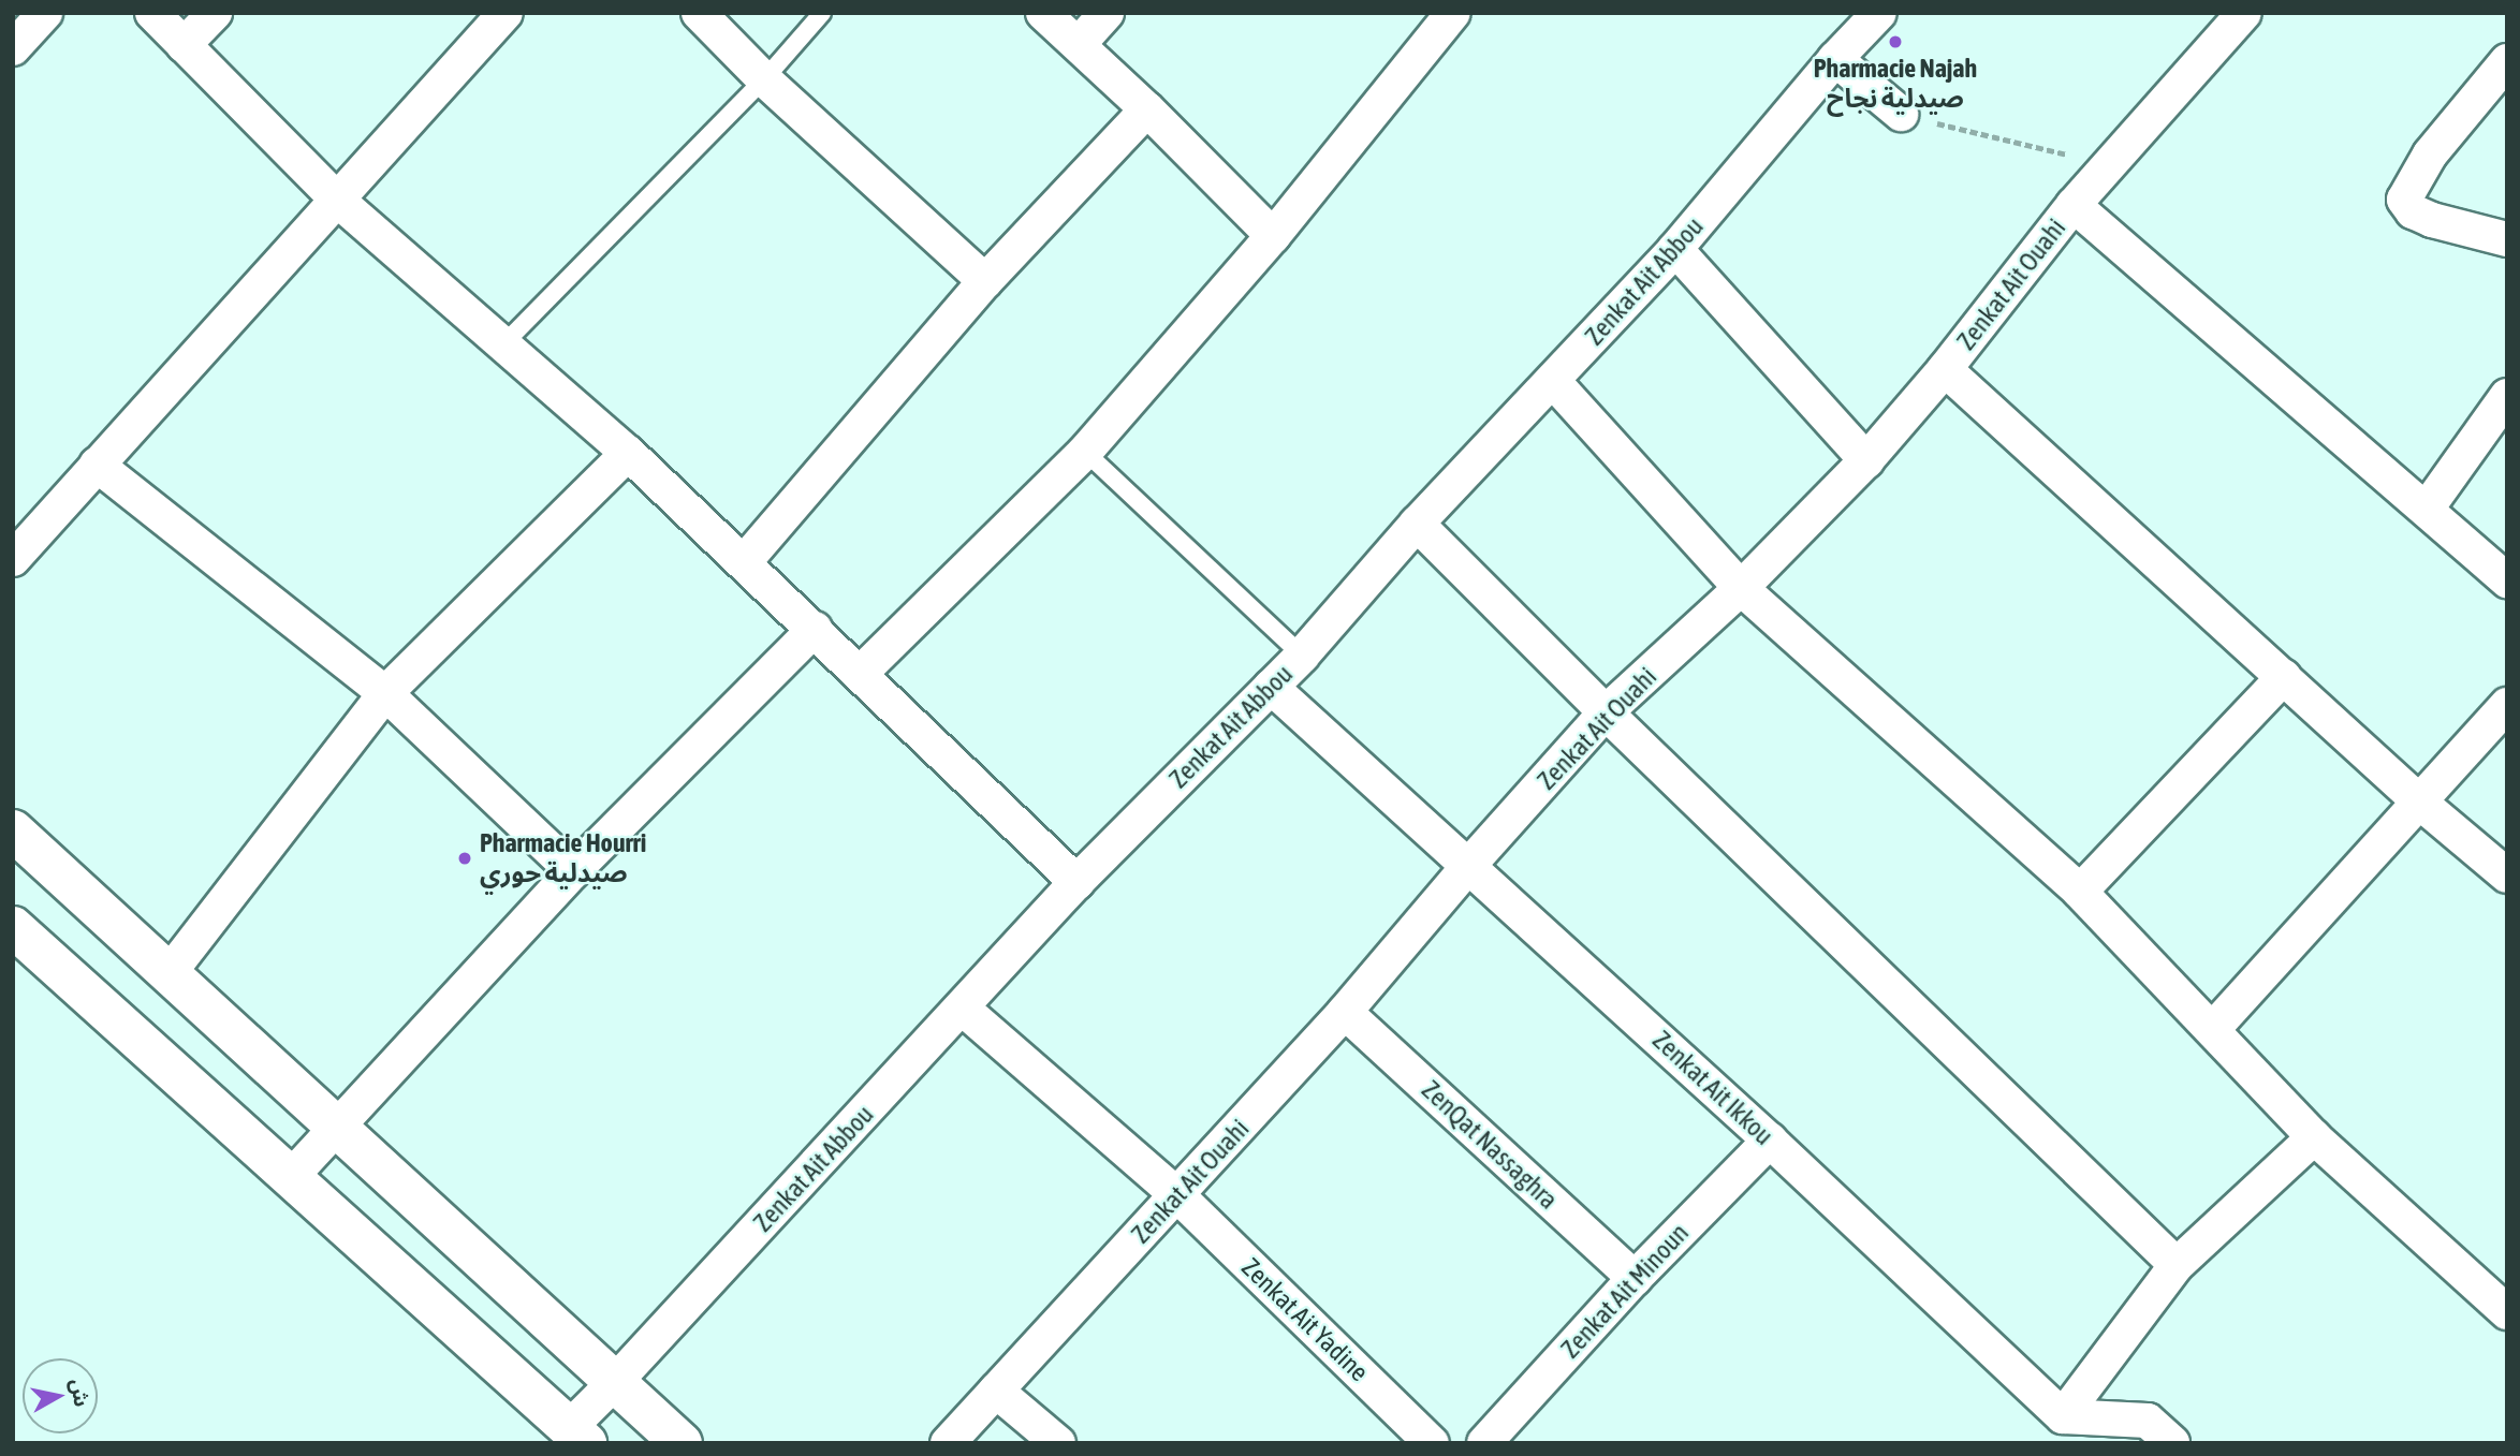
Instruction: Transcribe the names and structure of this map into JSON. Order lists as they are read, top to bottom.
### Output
{
  "streets": {
    "street": [
      "Zenkat Ait Abbou",
      "Zenkat Ait Ouahi",
      "Zenkat Ait Ikkou",
      "ZenQat Nassaghra",
      "Zenkat Ait Minoun",
      "Zenkat Ait Yadine"
    ]
  },
  "crossings": [
    ["Zenkat Ait Abbou", "Zenkat Ait Ikkou"],
    ["Zenkat Ait Abbou", "Zenkat Ait Yadine"],
    ["Zenkat Ait Ouahi", "Zenkat Ait Ikkou"],
    ["Zenkat Ait Ouahi", "ZenQat Nassaghra"],
    ["Zenkat Ait Ouahi", "Zenkat Ait Yadine"],
    ["Zenkat Ait Ikkou", "Zenkat Ait Minoun"],
    ["ZenQat Nassaghra", "Zenkat Ait Minoun"]
  ],
  "places": ["Pharmacie Najah صيدلية نجاح", "Pharmacie Hourri صيدلية حوري"],
  "north": "right"
}
